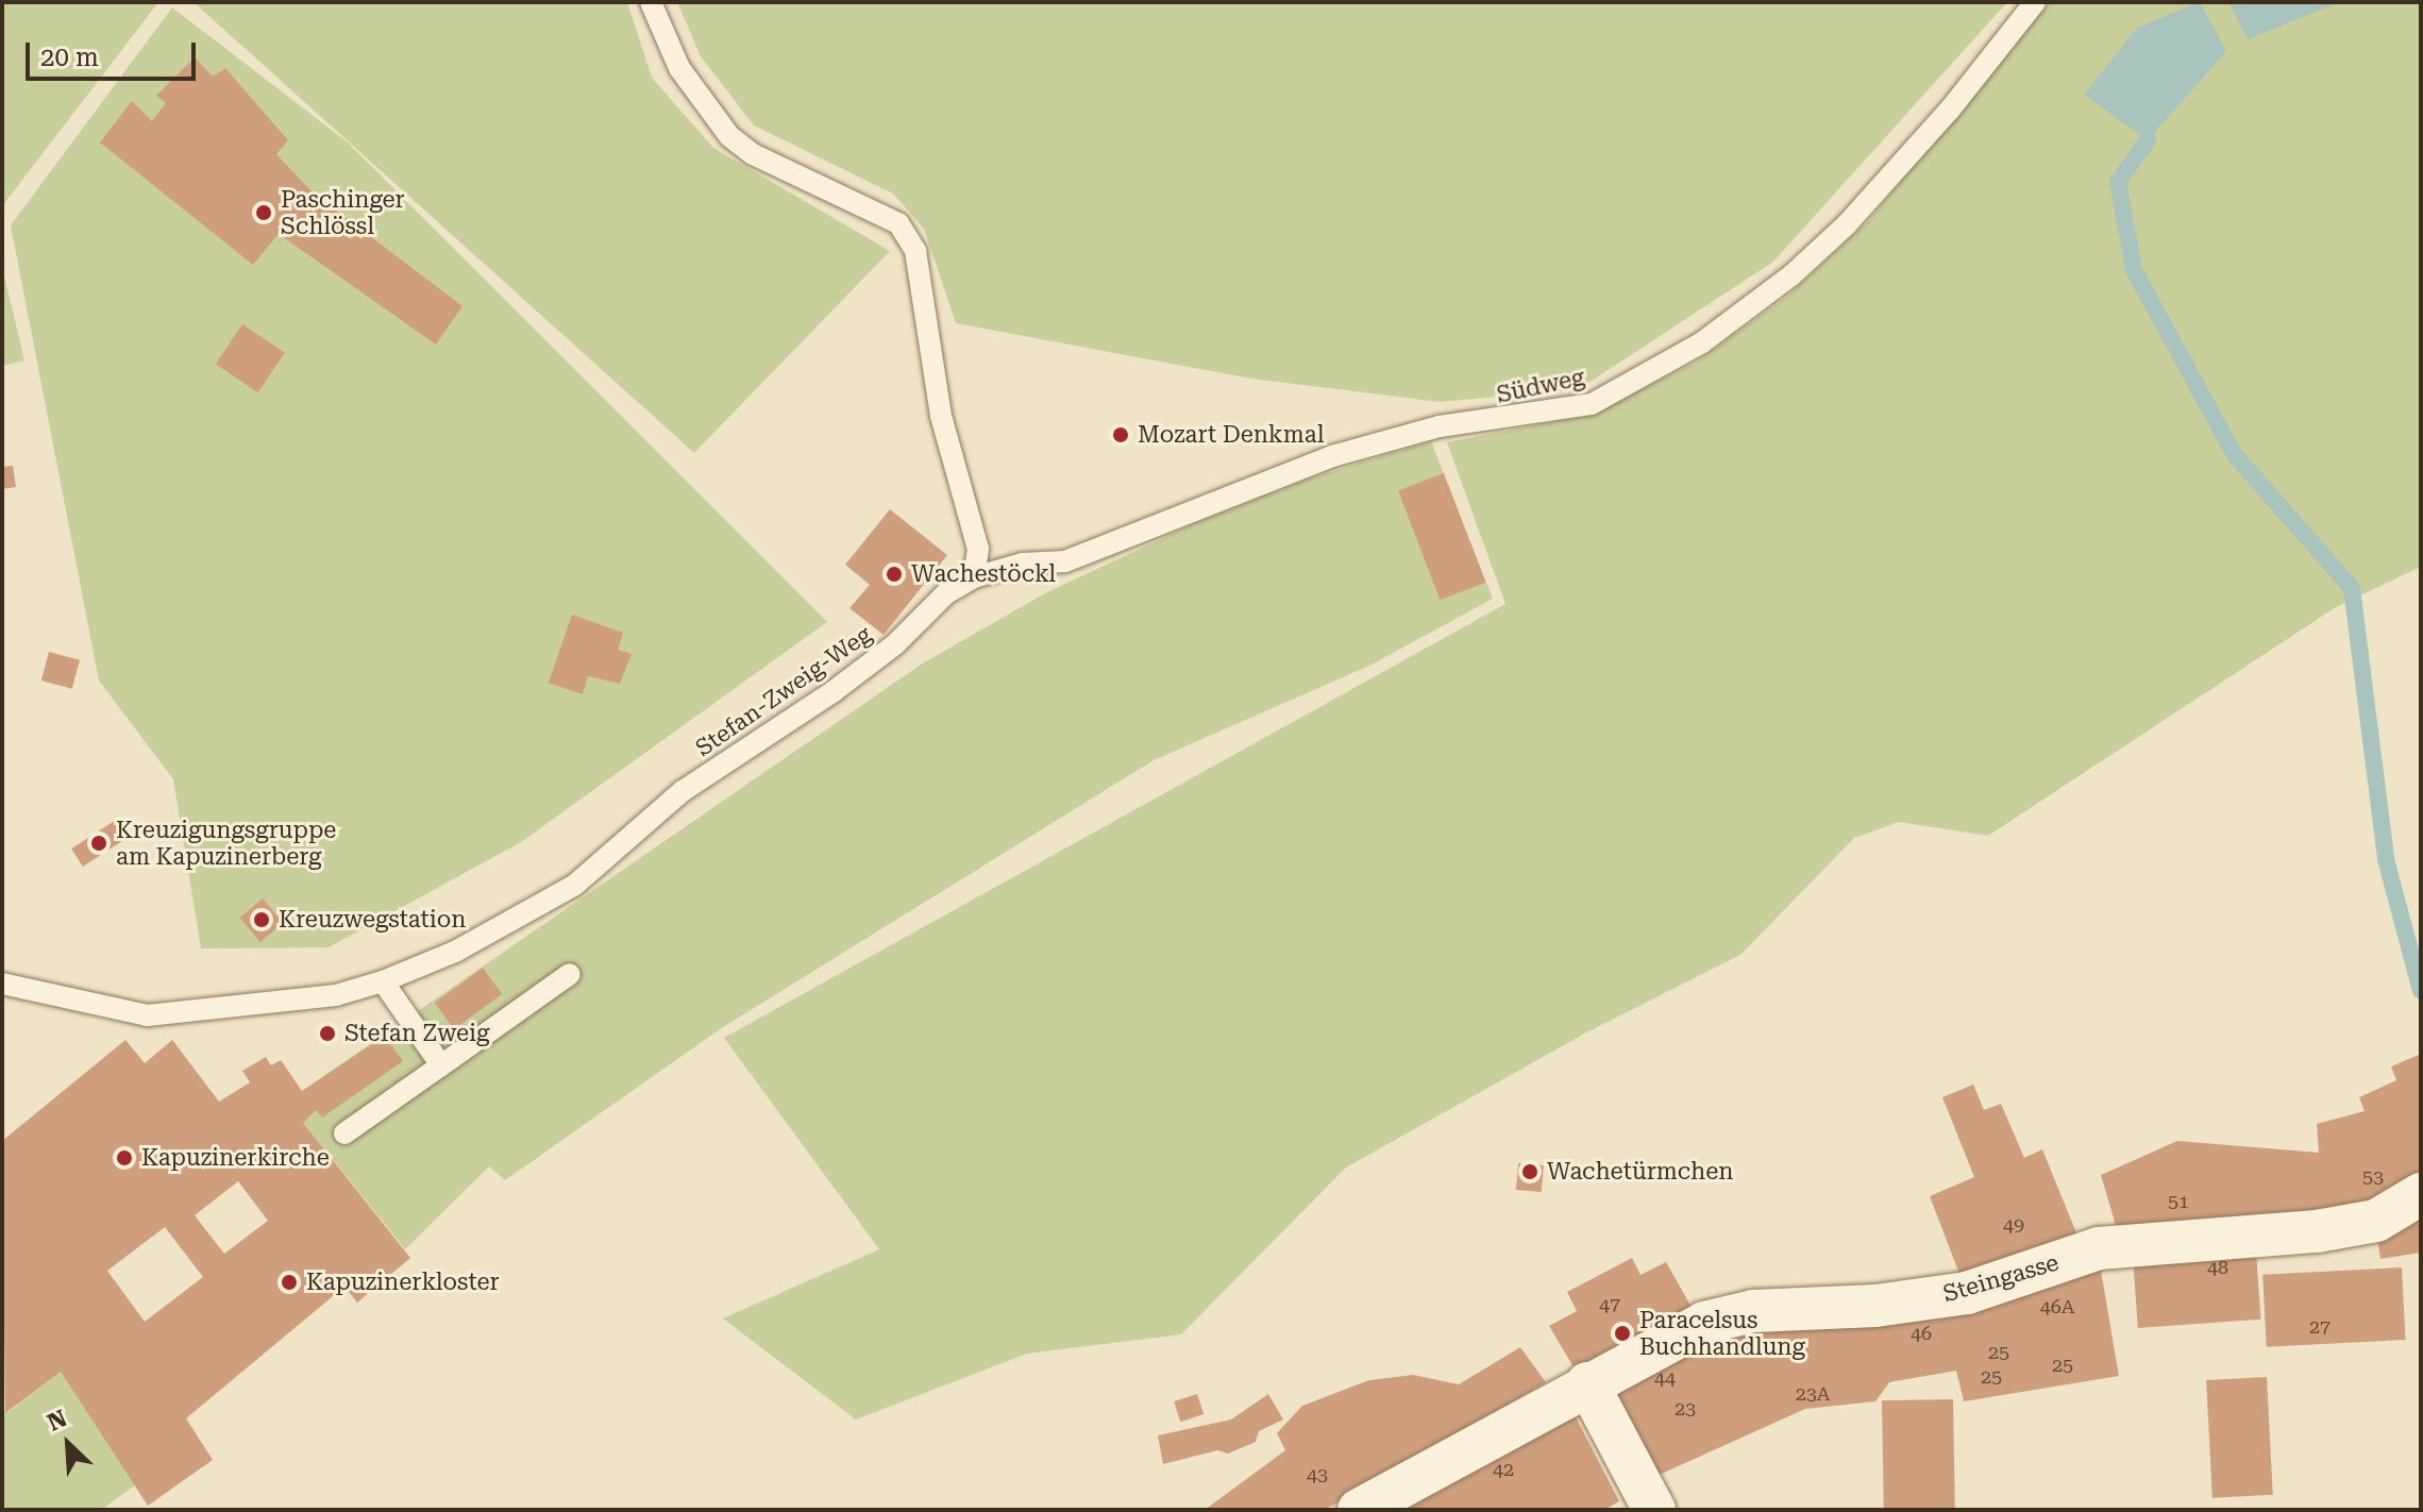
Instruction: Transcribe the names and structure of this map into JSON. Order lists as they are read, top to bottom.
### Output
{
  "streets": {
    "street": ["Steingasse"],
    "lane": ["Südweg", "Stefan-Zweig-Weg"]
  },
  "crossings": [
    ["Südweg", "Stefan-Zweig-Weg"]
  ],
  "places": [
    "Paschinger Schlössl",
    "Mozart Denkmal",
    "Wachestöckl",
    "Kreuzigungsgruppe am Kapuzinerberg",
    "Kreuzwegstation",
    "Stefan Zweig",
    "Kapuzinerkirche",
    "Wachetürmchen",
    "Kapuzinerkloster",
    "Paracelsus Buchhandlung"
  ],
  "house_numbers": [
    "53",
    "51",
    "49",
    "48",
    "47",
    "46A",
    "27",
    "46",
    "25",
    "25",
    "25",
    "44",
    "23A",
    "23",
    "42",
    "43"
  ],
  "scale_bar": "20 m",
  "north": "top left"
}
